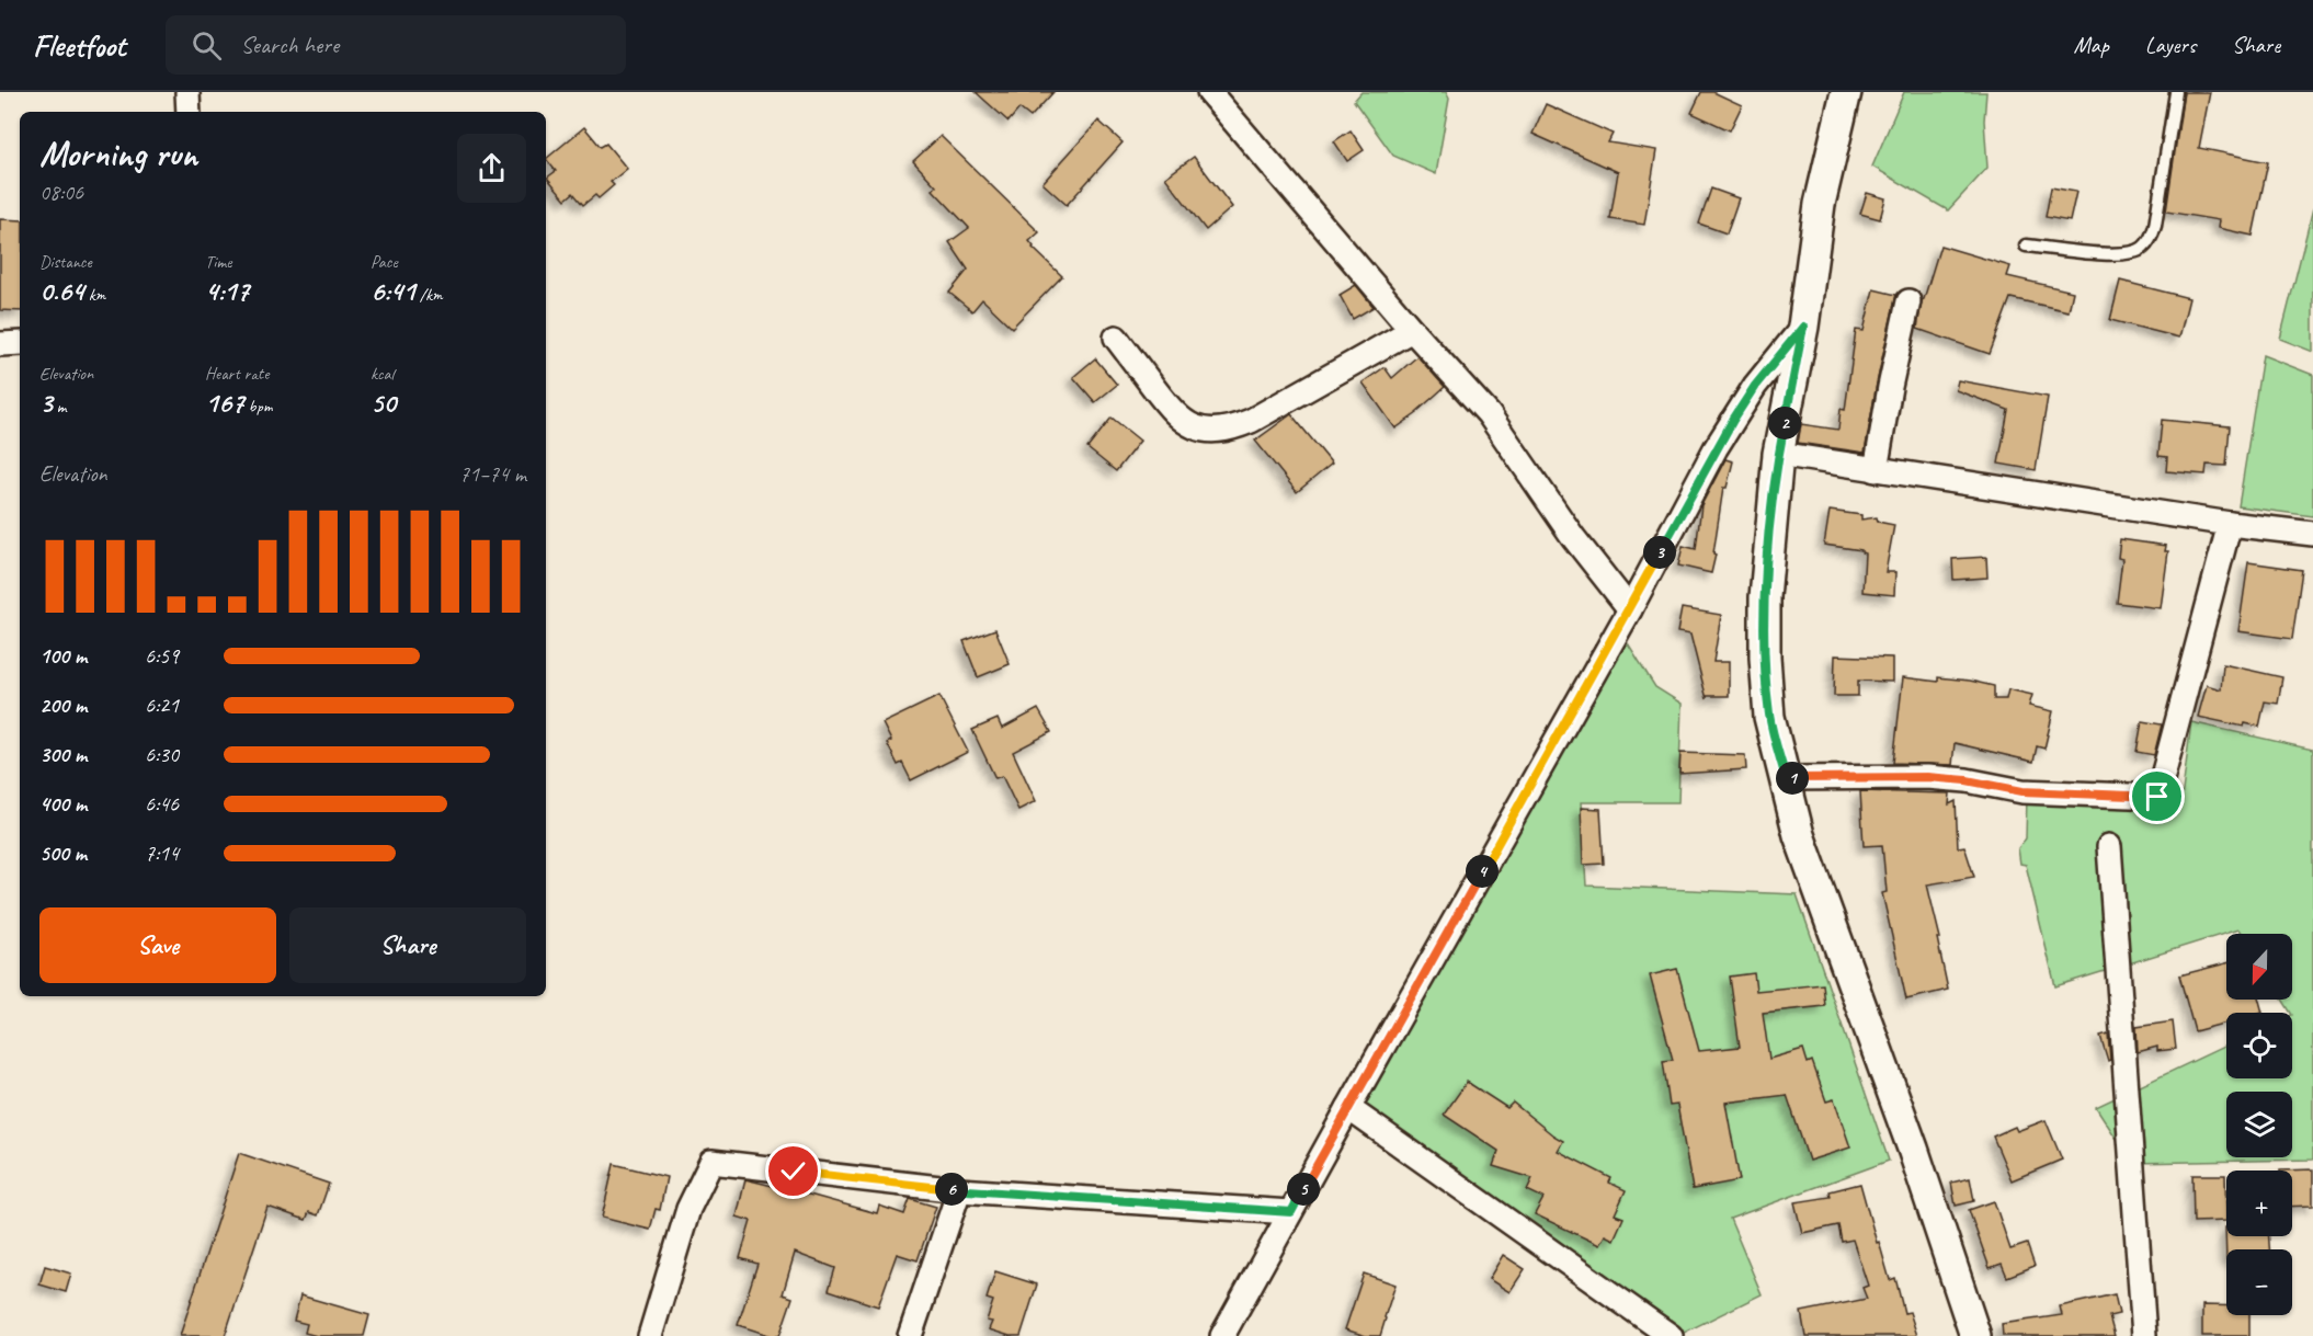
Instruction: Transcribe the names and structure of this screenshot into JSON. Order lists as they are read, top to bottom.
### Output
{
  "north": "bottom",
  "page": {
    "header": "Fleetfoot",
    "search": "Search here",
    "nav": ["Map", "Layers", "Share"],
    "heading": ["Morning run", "08:06"],
    "stats": [
      ["Distance", "0.64 km"],
      ["Time", "4:17"],
      ["Pace", "6:41 /km"],
      ["Elevation", "3 m"],
      ["Heart rate", "167 bpm"],
      ["kcal", "50"]
    ],
    "pins": [
      "2",
      "3",
      "1",
      "4",
      "5",
      "6"
    ],
    "chart": ["Elevation", "71–74 m"],
    "list": [
      {
        "name": "100 m",
        "note": "6:59"
      },
      {
        "name": "200 m",
        "note": "6:21"
      },
      {
        "name": "300 m",
        "note": "6:30"
      },
      {
        "name": "400 m",
        "note": "6:46"
      },
      {
        "name": "500 m",
        "note": "7:14"
      }
    ],
    "buttons": ["Save", "Share"],
    "map_buttons": ["+", "−"]
  }
}
